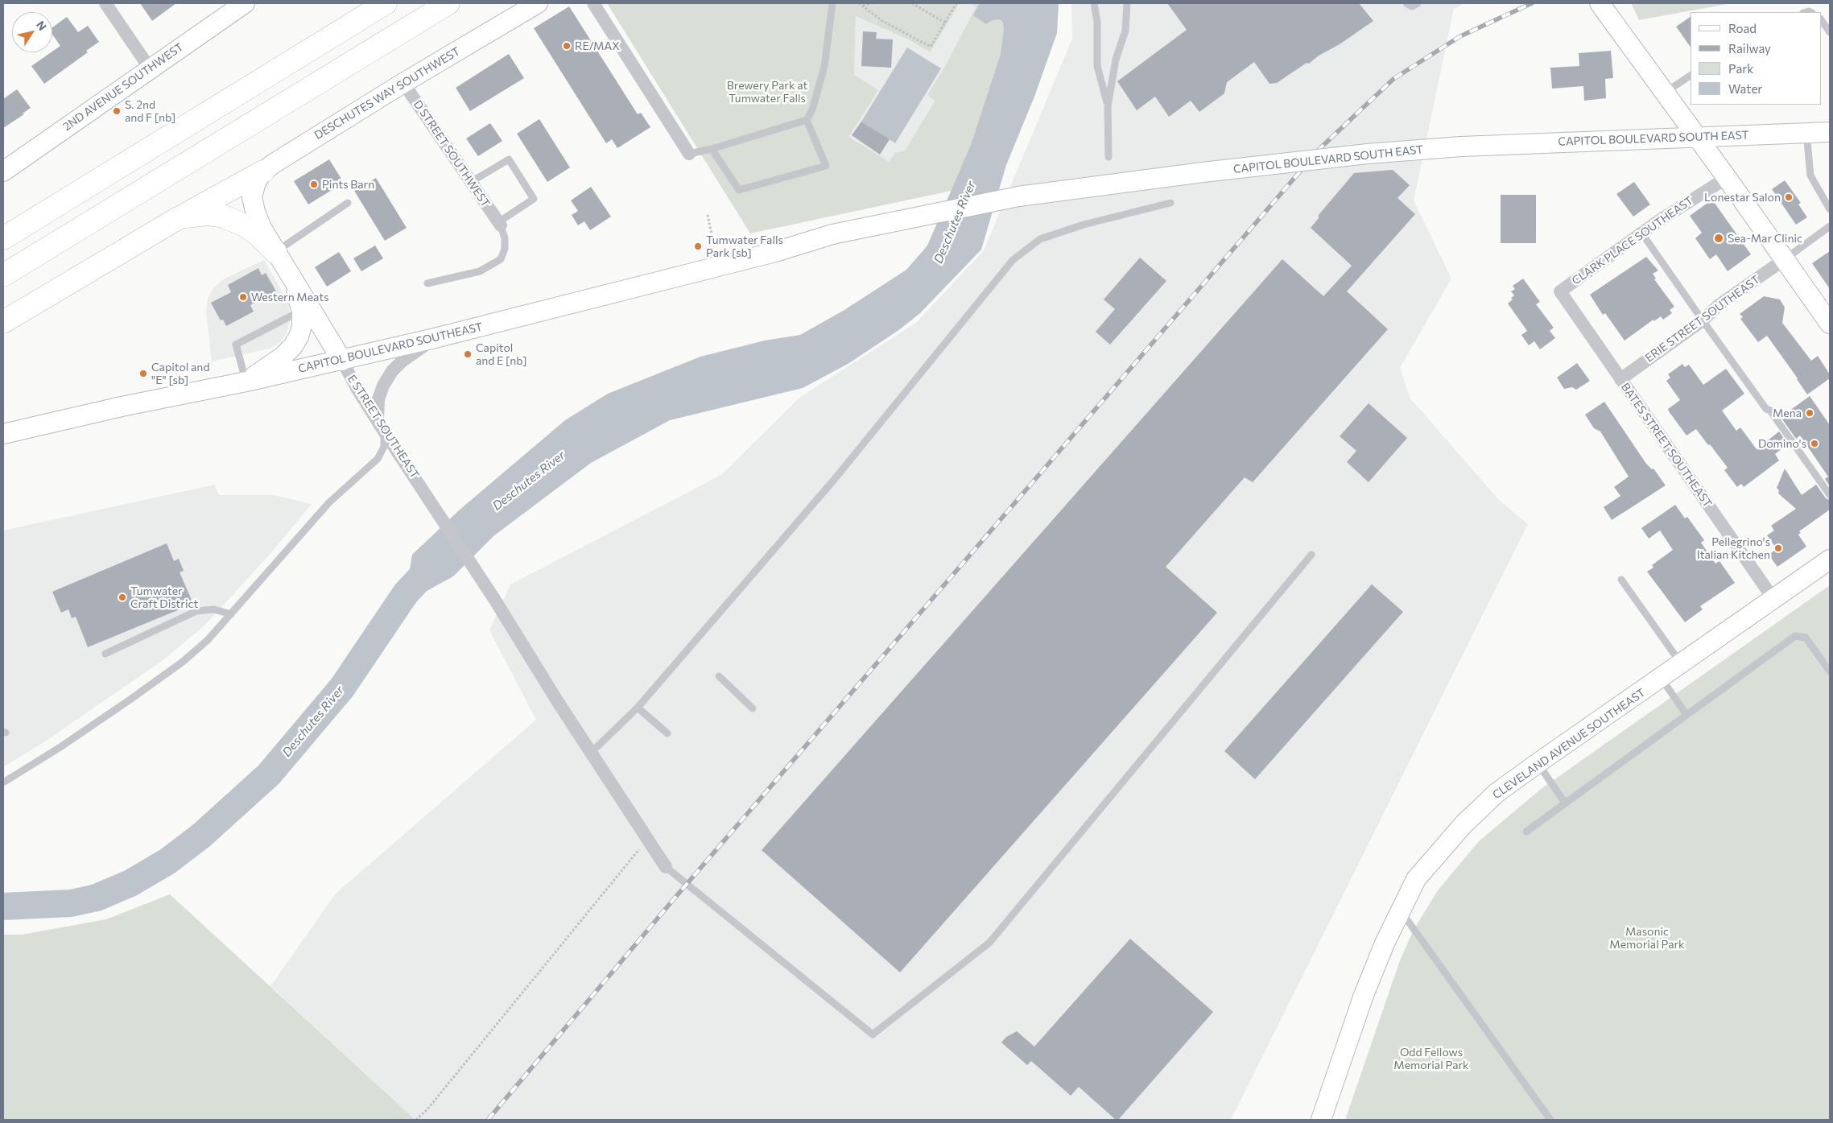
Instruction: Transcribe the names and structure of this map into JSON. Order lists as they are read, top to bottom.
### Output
{
  "streets": {
    "main road": [
      "2ND AVENUE SOUTHWEST",
      "DESCHUTES WAY SOUTHWEST",
      "CAPITOL BOULEVARD SOUTH EAST",
      "CAPITOL BOULEVARD SOUTHEAST",
      "CLEVELAND AVENUE SOUTHEAST"
    ],
    "street": [
      "D STREET SOUTHWEST",
      "CLARK PLACE SOUTHEAST",
      "ERIE STREET SOUTHEAST",
      "E STREET SOUTHEAST",
      "BATES STREET SOUTHEAST"
    ]
  },
  "crossings": [
    ["DESCHUTES WAY SOUTHWEST", "D STREET SOUTHWEST"],
    ["CAPITOL BOULEVARD SOUTH EAST", "CAPITOL BOULEVARD SOUTHEAST"],
    ["CLARK PLACE SOUTHEAST", "BATES STREET SOUTHEAST"],
    ["ERIE STREET SOUTHEAST", "BATES STREET SOUTHEAST"],
    ["CAPITOL BOULEVARD SOUTHEAST", "E STREET SOUTHEAST"],
    ["BATES STREET SOUTHEAST", "CLEVELAND AVENUE SOUTHEAST"]
  ],
  "water": ["Deschutes River"],
  "parks": ["Brewery Park at Tumwater Falls", "Masonic Memorial Park", "Odd Fellows Memorial Park"],
  "places": [
    "RE/MAX",
    "S. 2nd and F [nb]",
    "Pints Barn",
    "Lonestar Salon",
    "Sea-Mar Clinic",
    "Tumwater Falls Park [sb]",
    "Western Meats",
    "Capitol and E [nb]",
    "Capitol and \"E\" [sb]",
    "Mena",
    "Domino's",
    "Pellegrino's Italian Kitchen",
    "Tumwater Craft District"
  ],
  "legend": [
    "Road",
    "Railway",
    "Park",
    "Water"
  ],
  "north": "top right"
}
